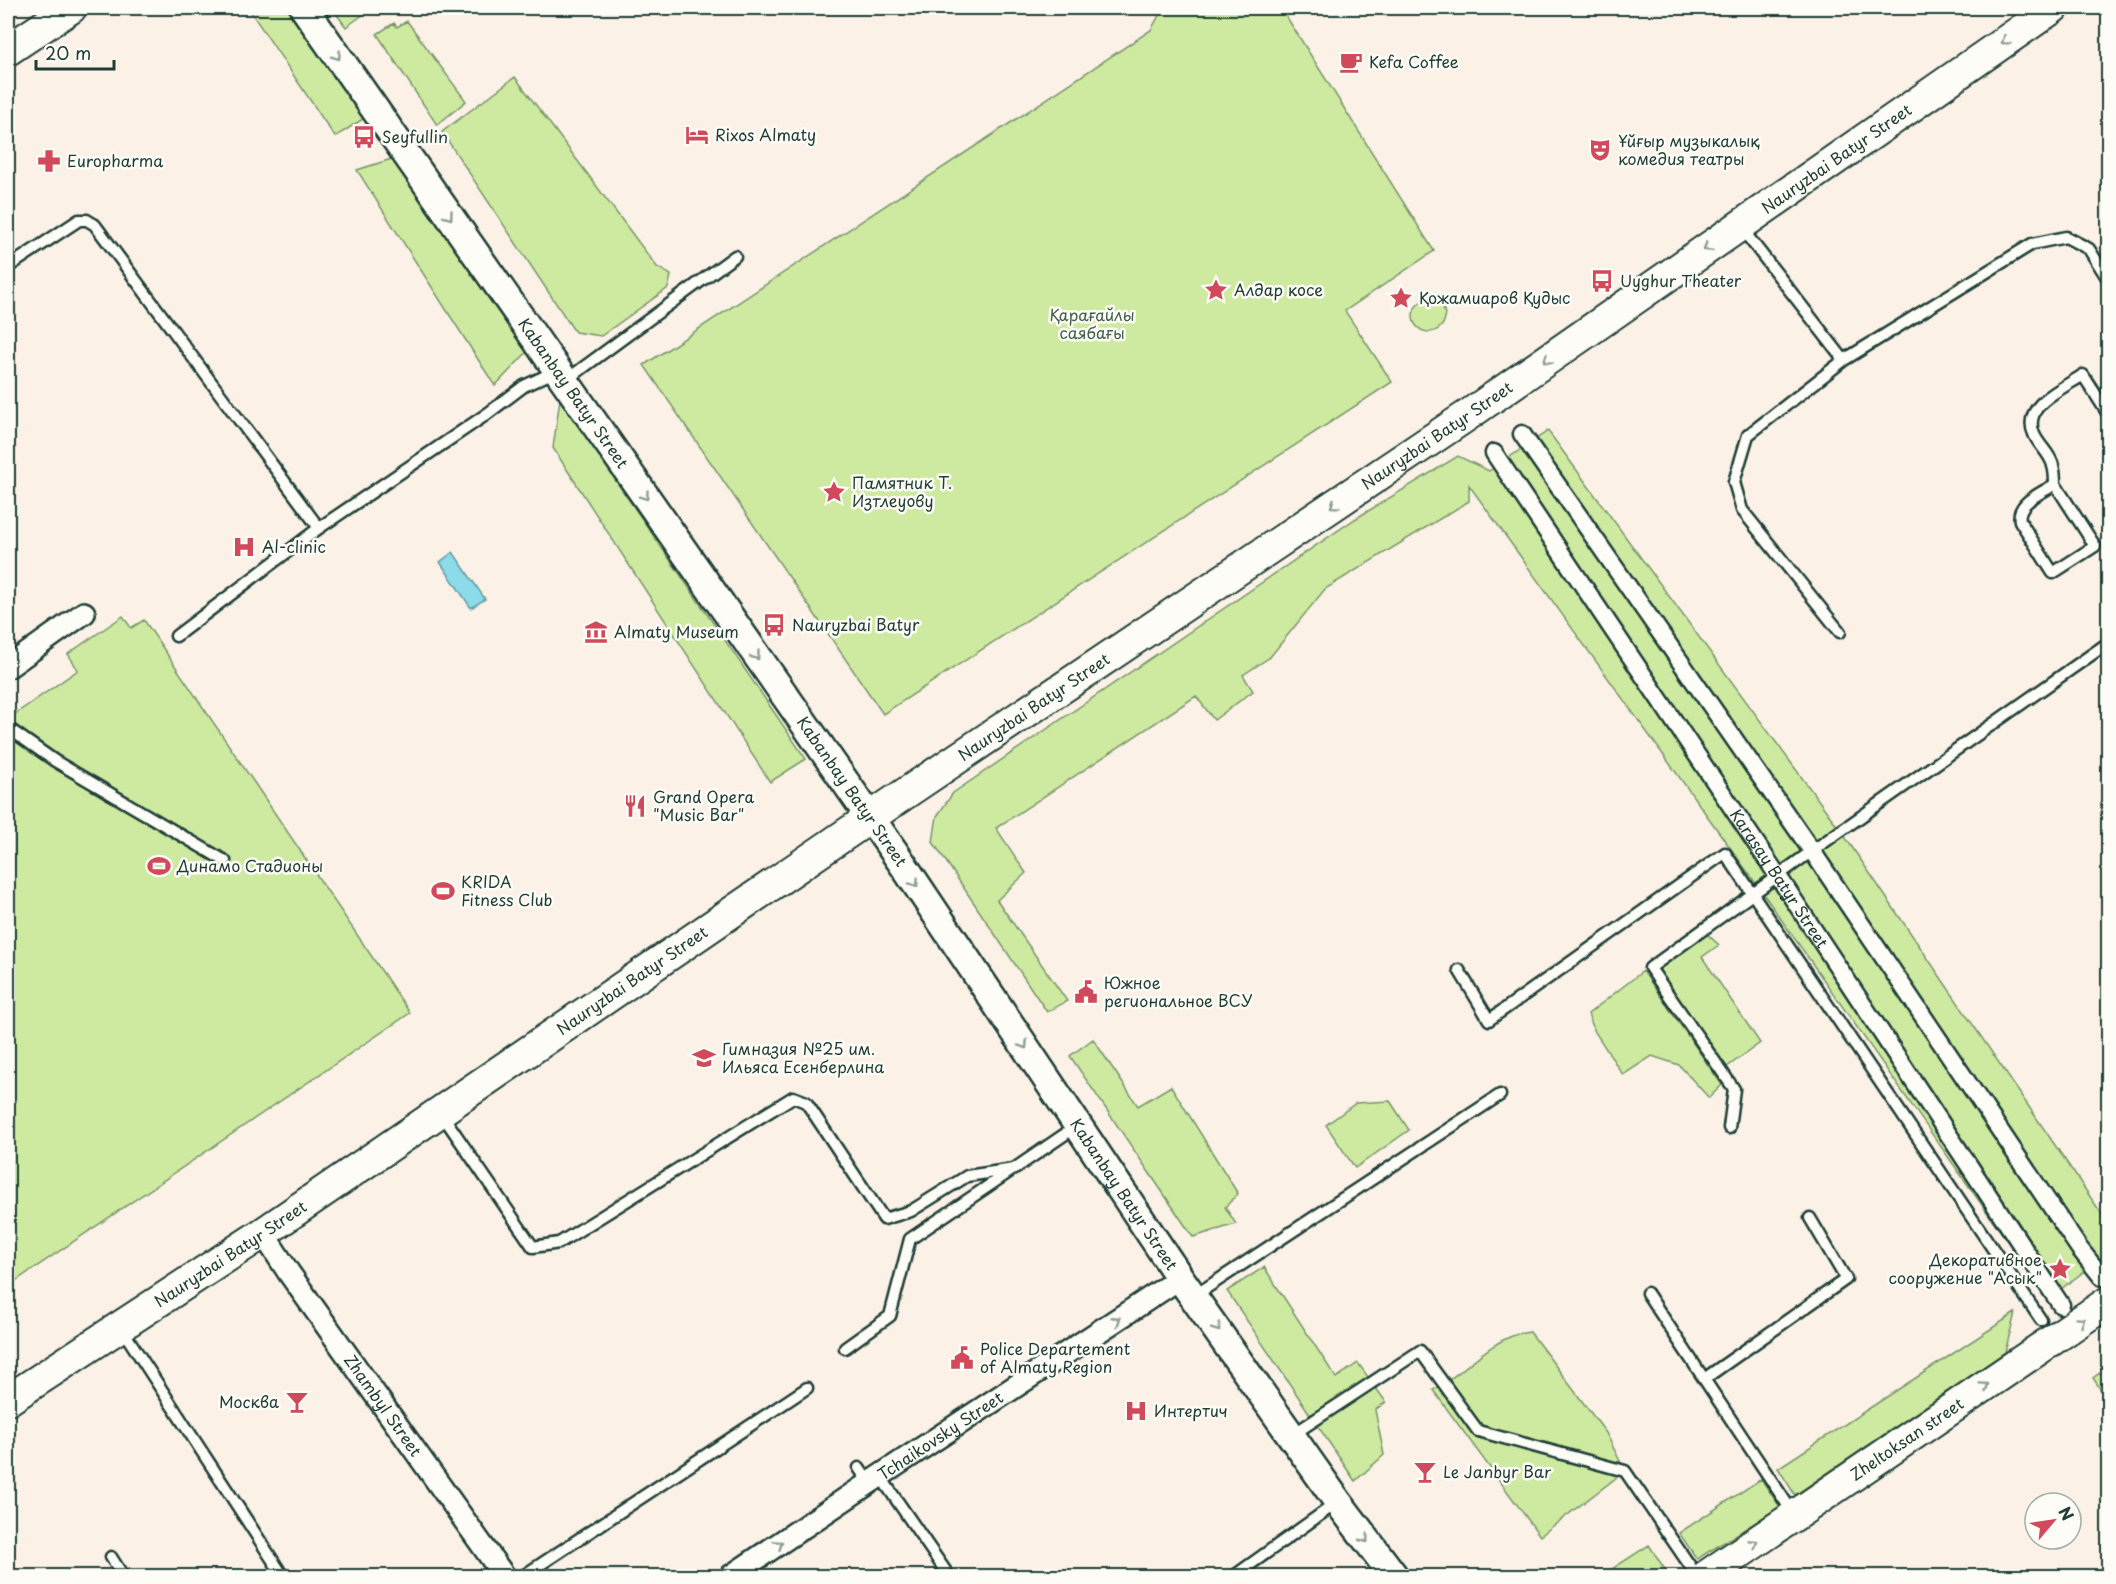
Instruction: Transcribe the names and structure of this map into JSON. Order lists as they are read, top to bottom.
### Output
{
  "streets": {
    "main road": ["Nauryzbai Batyr Street", "Zheltoksan street"],
    "street": [
      "Kabanbay Batyr Street",
      "Karasay Batyr Street",
      "Zhambyl Street",
      "Tchaikovsky Street"
    ]
  },
  "crossings": [
    ["Nauryzbai Batyr Street", "Kabanbay Batyr Street"],
    ["Nauryzbai Batyr Street", "Zhambyl Street"],
    ["Kabanbay Batyr Street", "Tchaikovsky Street"]
  ],
  "one_way": [
    "Nauryzbai Batyr Street",
    "Kabanbay Batyr Street",
    "Tchaikovsky Street",
    "Zheltoksan street"
  ],
  "parks": ["Қарағайлы саябағы"],
  "places": {
    "cafe": ["Kefa Coffee"],
    "hotel": ["Rixos Almaty"],
    "bus stop": ["Seyfullin", "Uyghur Theater", "Nauryzbai Batyr"],
    "theatre": ["Ұйғыр музыкалық комедия театры"],
    "pharmacy": ["Europharma"],
    "place": [
      "Алдар косе",
      "Қожамиаров Қудыс",
      "Памятник Т. Изтлеуову",
      "Декоративное сооружение \"Асык\""
    ],
    "hospital": ["Al-clinic", "Интертич"],
    "museum": ["Almaty Museum"],
    "restaurant": ["Grand Opera \"Music Bar\""],
    "sports": ["Динамо Стадионы", "KRIDA Fitness Club"],
    "public building": ["Южное региональное ВСУ", "Police Departement of Almaty Region"],
    "school or university": ["Гимназия №25 им. Ильяса Есенберлина"],
    "bar": ["Москва", "Le Janbyr Bar"]
  },
  "scale_bar": "20 m",
  "north": "top right"
}
